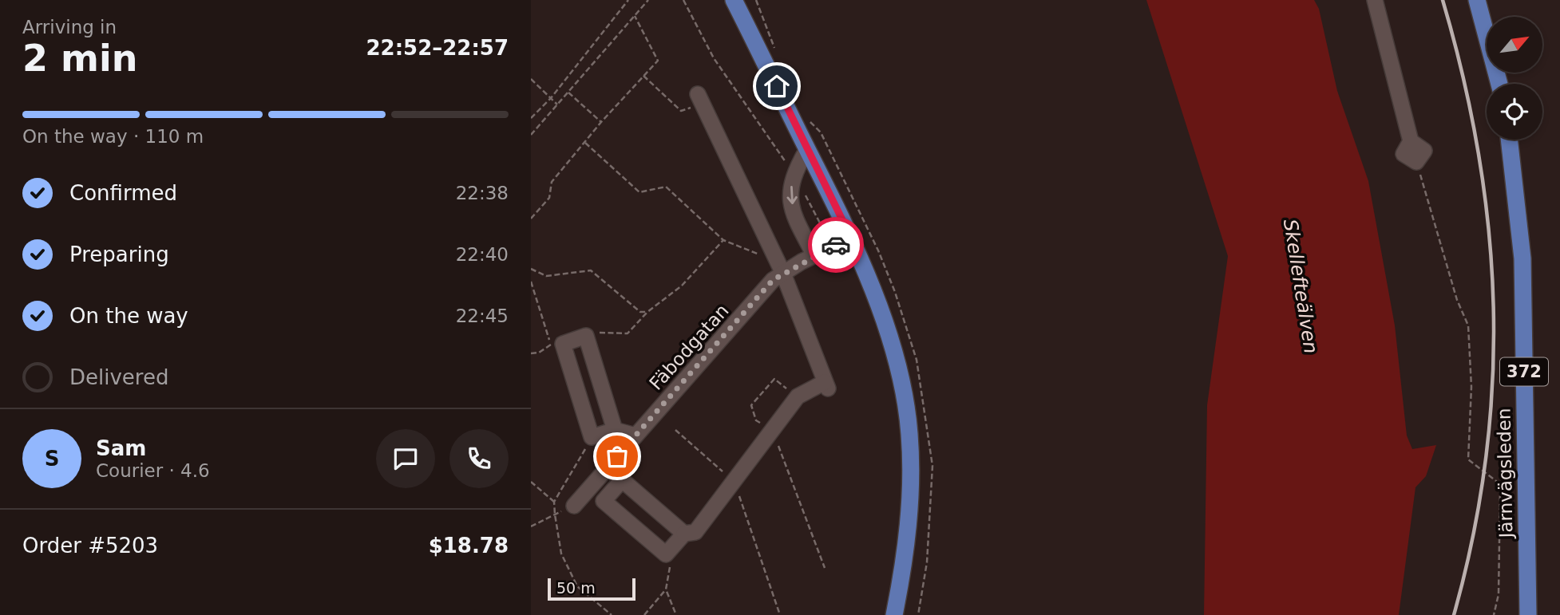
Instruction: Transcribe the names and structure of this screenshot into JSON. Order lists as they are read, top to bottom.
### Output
{
  "streets": {
    "main road": ["372", "Järnvägsleden"],
    "street": ["Fäbodgatan"]
  },
  "water": ["Skellefteälven"],
  "scale_bar": "50 m",
  "north": "top right",
  "page": {
    "heading": ["2 min", "Arriving in", "22:52–22:57"],
    "panel": [
      "Sam",
      "Courier · 4.6",
      "Order #5203",
      "$18.78"
    ],
    "bar": "On the way · 110 m",
    "list": [
      ["Confirmed", "22:38"],
      ["Preparing", "22:40"],
      ["On the way", "22:45"],
      "Delivered"
    ],
    "round": "S",
    "scale": "50 m"
  }
}
